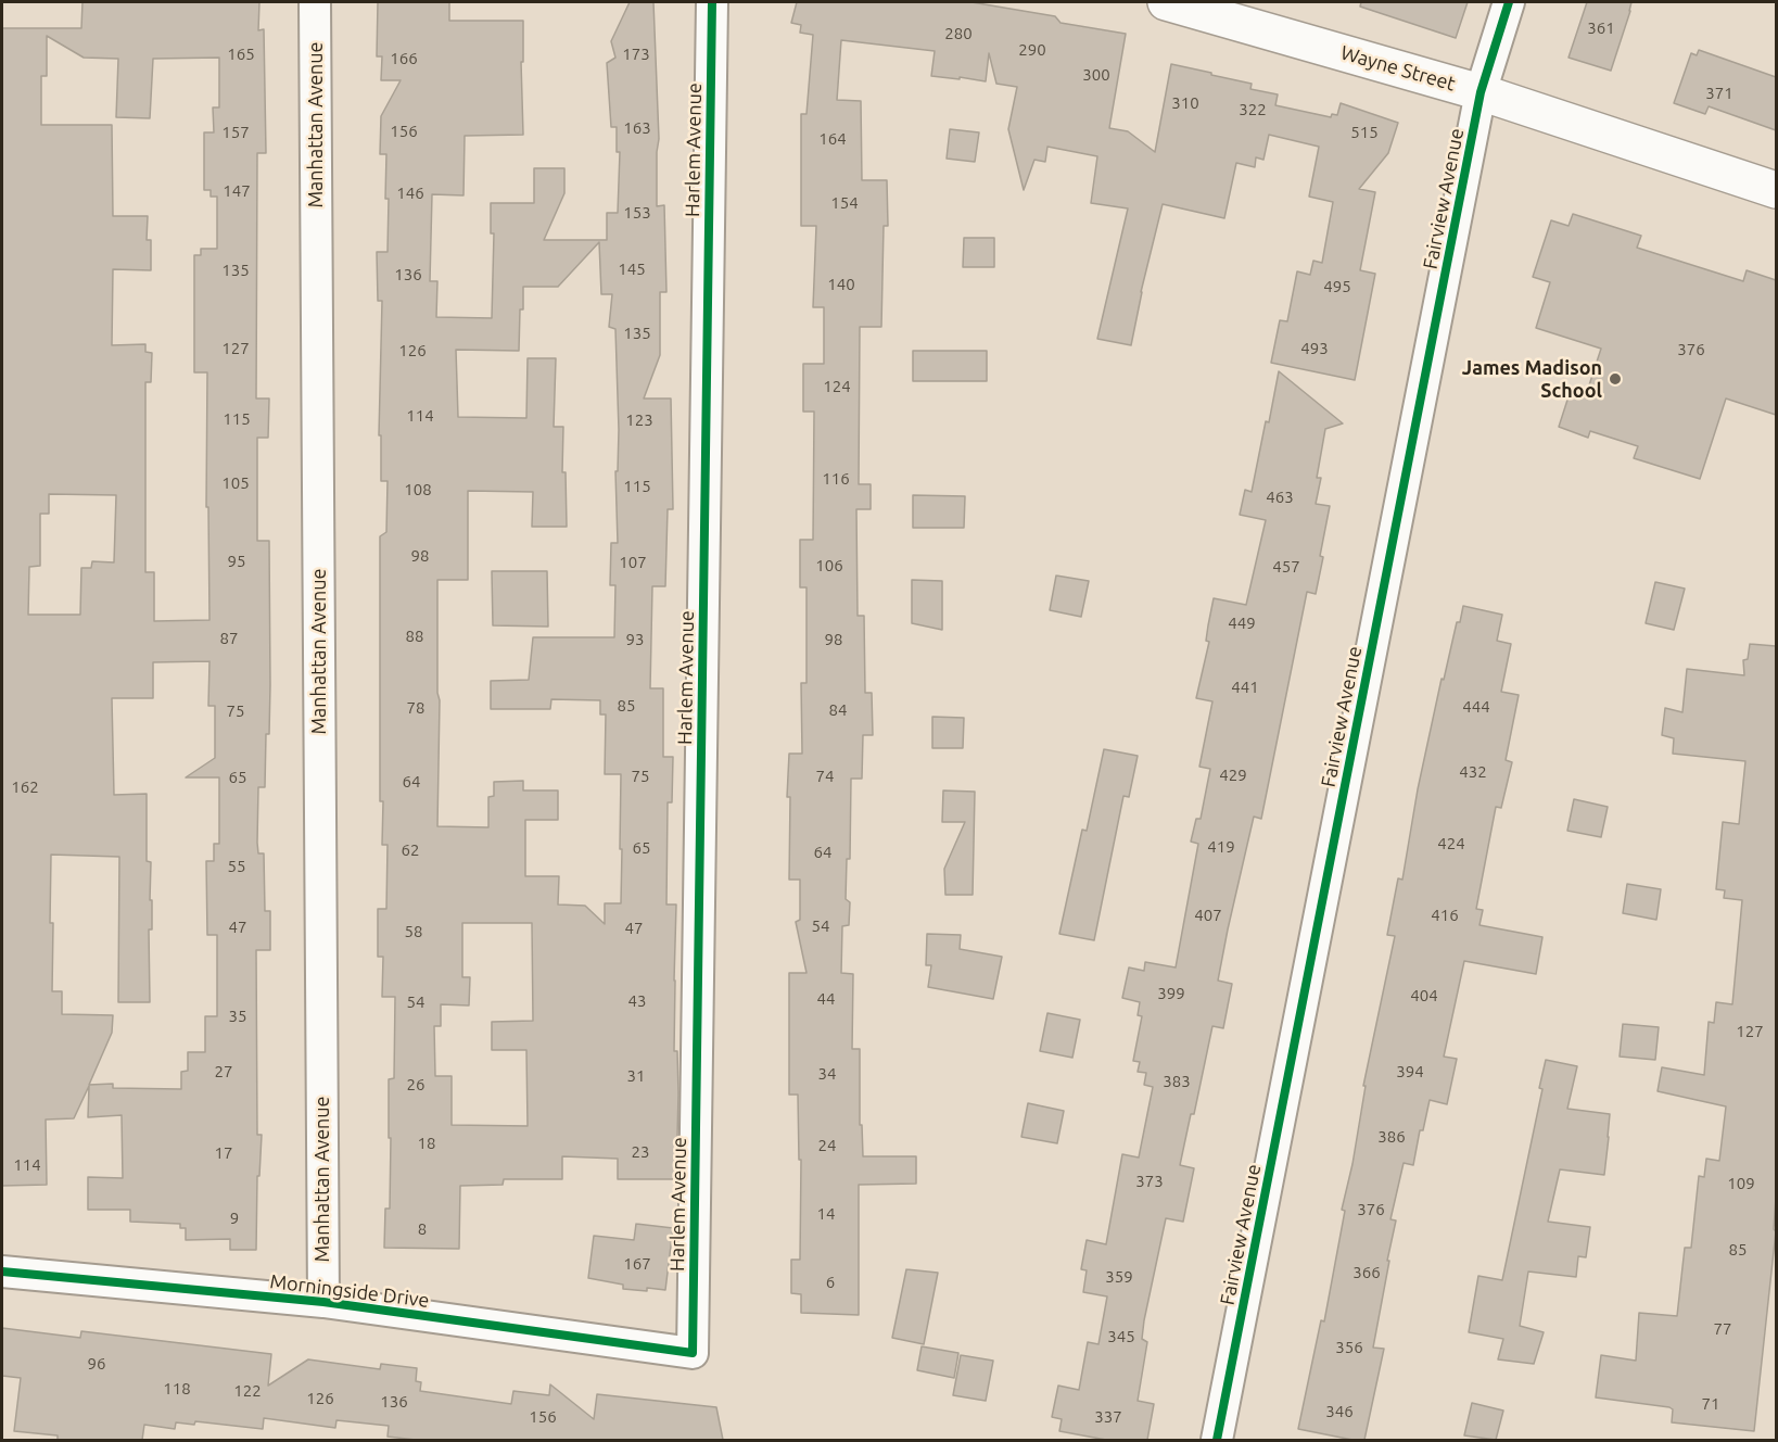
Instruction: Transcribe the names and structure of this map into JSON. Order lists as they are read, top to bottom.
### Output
{
  "streets": {
    "street": [
      "Wayne Street",
      "Manhattan Avenue",
      "Harlem Avenue",
      "Fairview Avenue",
      "Morningside Drive"
    ]
  },
  "crossings": [
    ["Wayne Street", "Fairview Avenue"],
    ["Manhattan Avenue", "Morningside Drive"],
    ["Harlem Avenue", "Morningside Drive"]
  ],
  "places": ["James Madison School"],
  "house_numbers": [
    "361",
    "280",
    "290",
    "165",
    "173",
    "166",
    "300",
    "371",
    "310",
    "322",
    "163",
    "156",
    "157",
    "515",
    "164",
    "147",
    "146",
    "154",
    "153",
    "145",
    "135",
    "136",
    "140",
    "495",
    "135",
    "127",
    "493",
    "376",
    "126",
    "124",
    "114",
    "115",
    "123",
    "116",
    "105",
    "115",
    "108",
    "463",
    "98",
    "95",
    "107",
    "106",
    "457",
    "449",
    "88",
    "87",
    "93",
    "98",
    "441",
    "85",
    "444",
    "78",
    "84",
    "75",
    "432",
    "429",
    "75",
    "74",
    "65",
    "64",
    "162",
    "424",
    "419",
    "65",
    "62",
    "64",
    "55",
    "407",
    "416",
    "54",
    "47",
    "47",
    "58",
    "399",
    "404",
    "44",
    "43",
    "54",
    "35",
    "127",
    "27",
    "394",
    "34",
    "31",
    "383",
    "26",
    "386",
    "18",
    "24",
    "23",
    "17",
    "114",
    "373",
    "109",
    "376",
    "14",
    "9",
    "8",
    "85",
    "167",
    "366",
    "359",
    "6",
    "77",
    "345",
    "356",
    "96",
    "118",
    "122",
    "126",
    "136",
    "71",
    "346",
    "156",
    "337"
  ]
}
